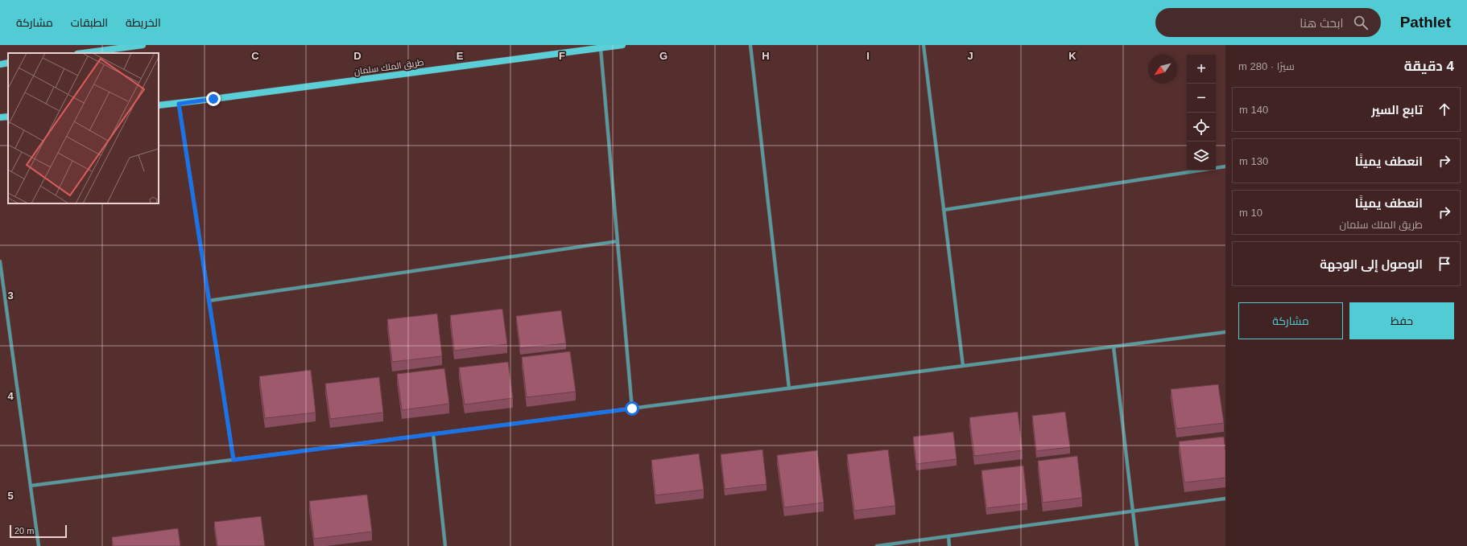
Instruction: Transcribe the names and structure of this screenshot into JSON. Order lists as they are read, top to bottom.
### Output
{
  "streets": {
    "main road": ["طريق الملك سلمان"]
  },
  "scale_bar": "20 m",
  "north": "bottom left",
  "page": {
    "header": "Pathlet",
    "search": "ابحث هنا",
    "nav": ["الخريطة", "الطبقات", "مشاركة"],
    "heading": ["4 دقيقة", "سيرًا · 280 m"],
    "map_buttons": ["+", "−"],
    "list": [
      ["تابع السير", "140 m"],
      ["انعطف يمينًا", "130 m"],
      ["انعطف يمينًا", "طريق الملك سلمان", "10 m"],
      "الوصول إلى الوجهة"
    ],
    "buttons": ["حفظ", "مشاركة"],
    "scale": "20 m"
  },
  "grid": {
    "columns": [
      "C",
      "D",
      "E",
      "F",
      "G",
      "H",
      "I",
      "J",
      "K"
    ],
    "rows": ["3", "4", "5"]
  }
}
